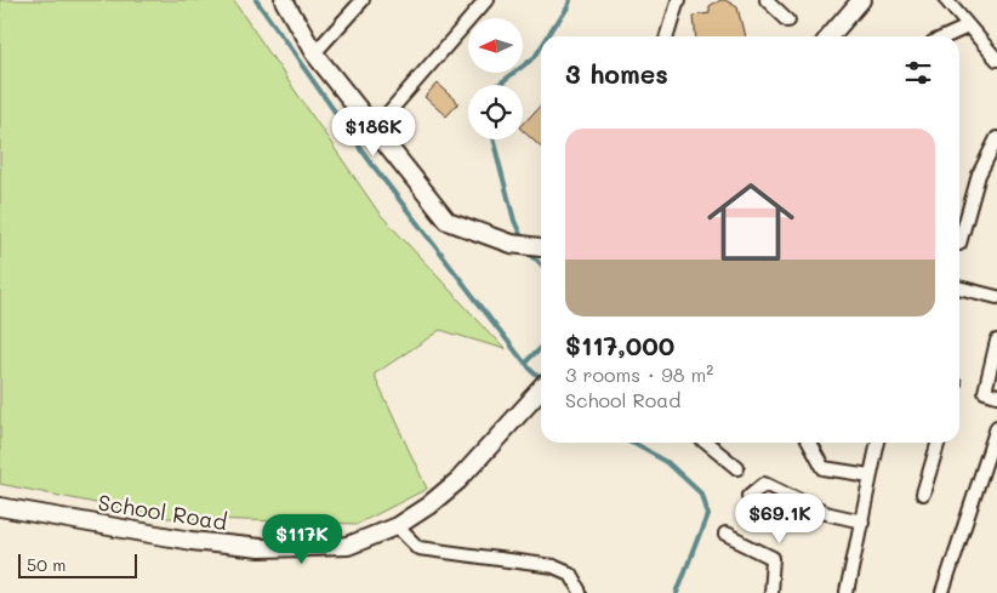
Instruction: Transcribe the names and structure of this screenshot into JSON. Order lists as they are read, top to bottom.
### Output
{
  "streets": {
    "street": ["School Road"]
  },
  "scale_bar": "50 m",
  "north": "left",
  "page": {
    "heading": "3 homes",
    "price": ["$186K", "$69.1K", "$117K"],
    "list": [
      {
        "name": "$117,000",
        "note": "3 rooms · 98 m² · School Road"
      }
    ],
    "scale": "50 m"
  }
}
